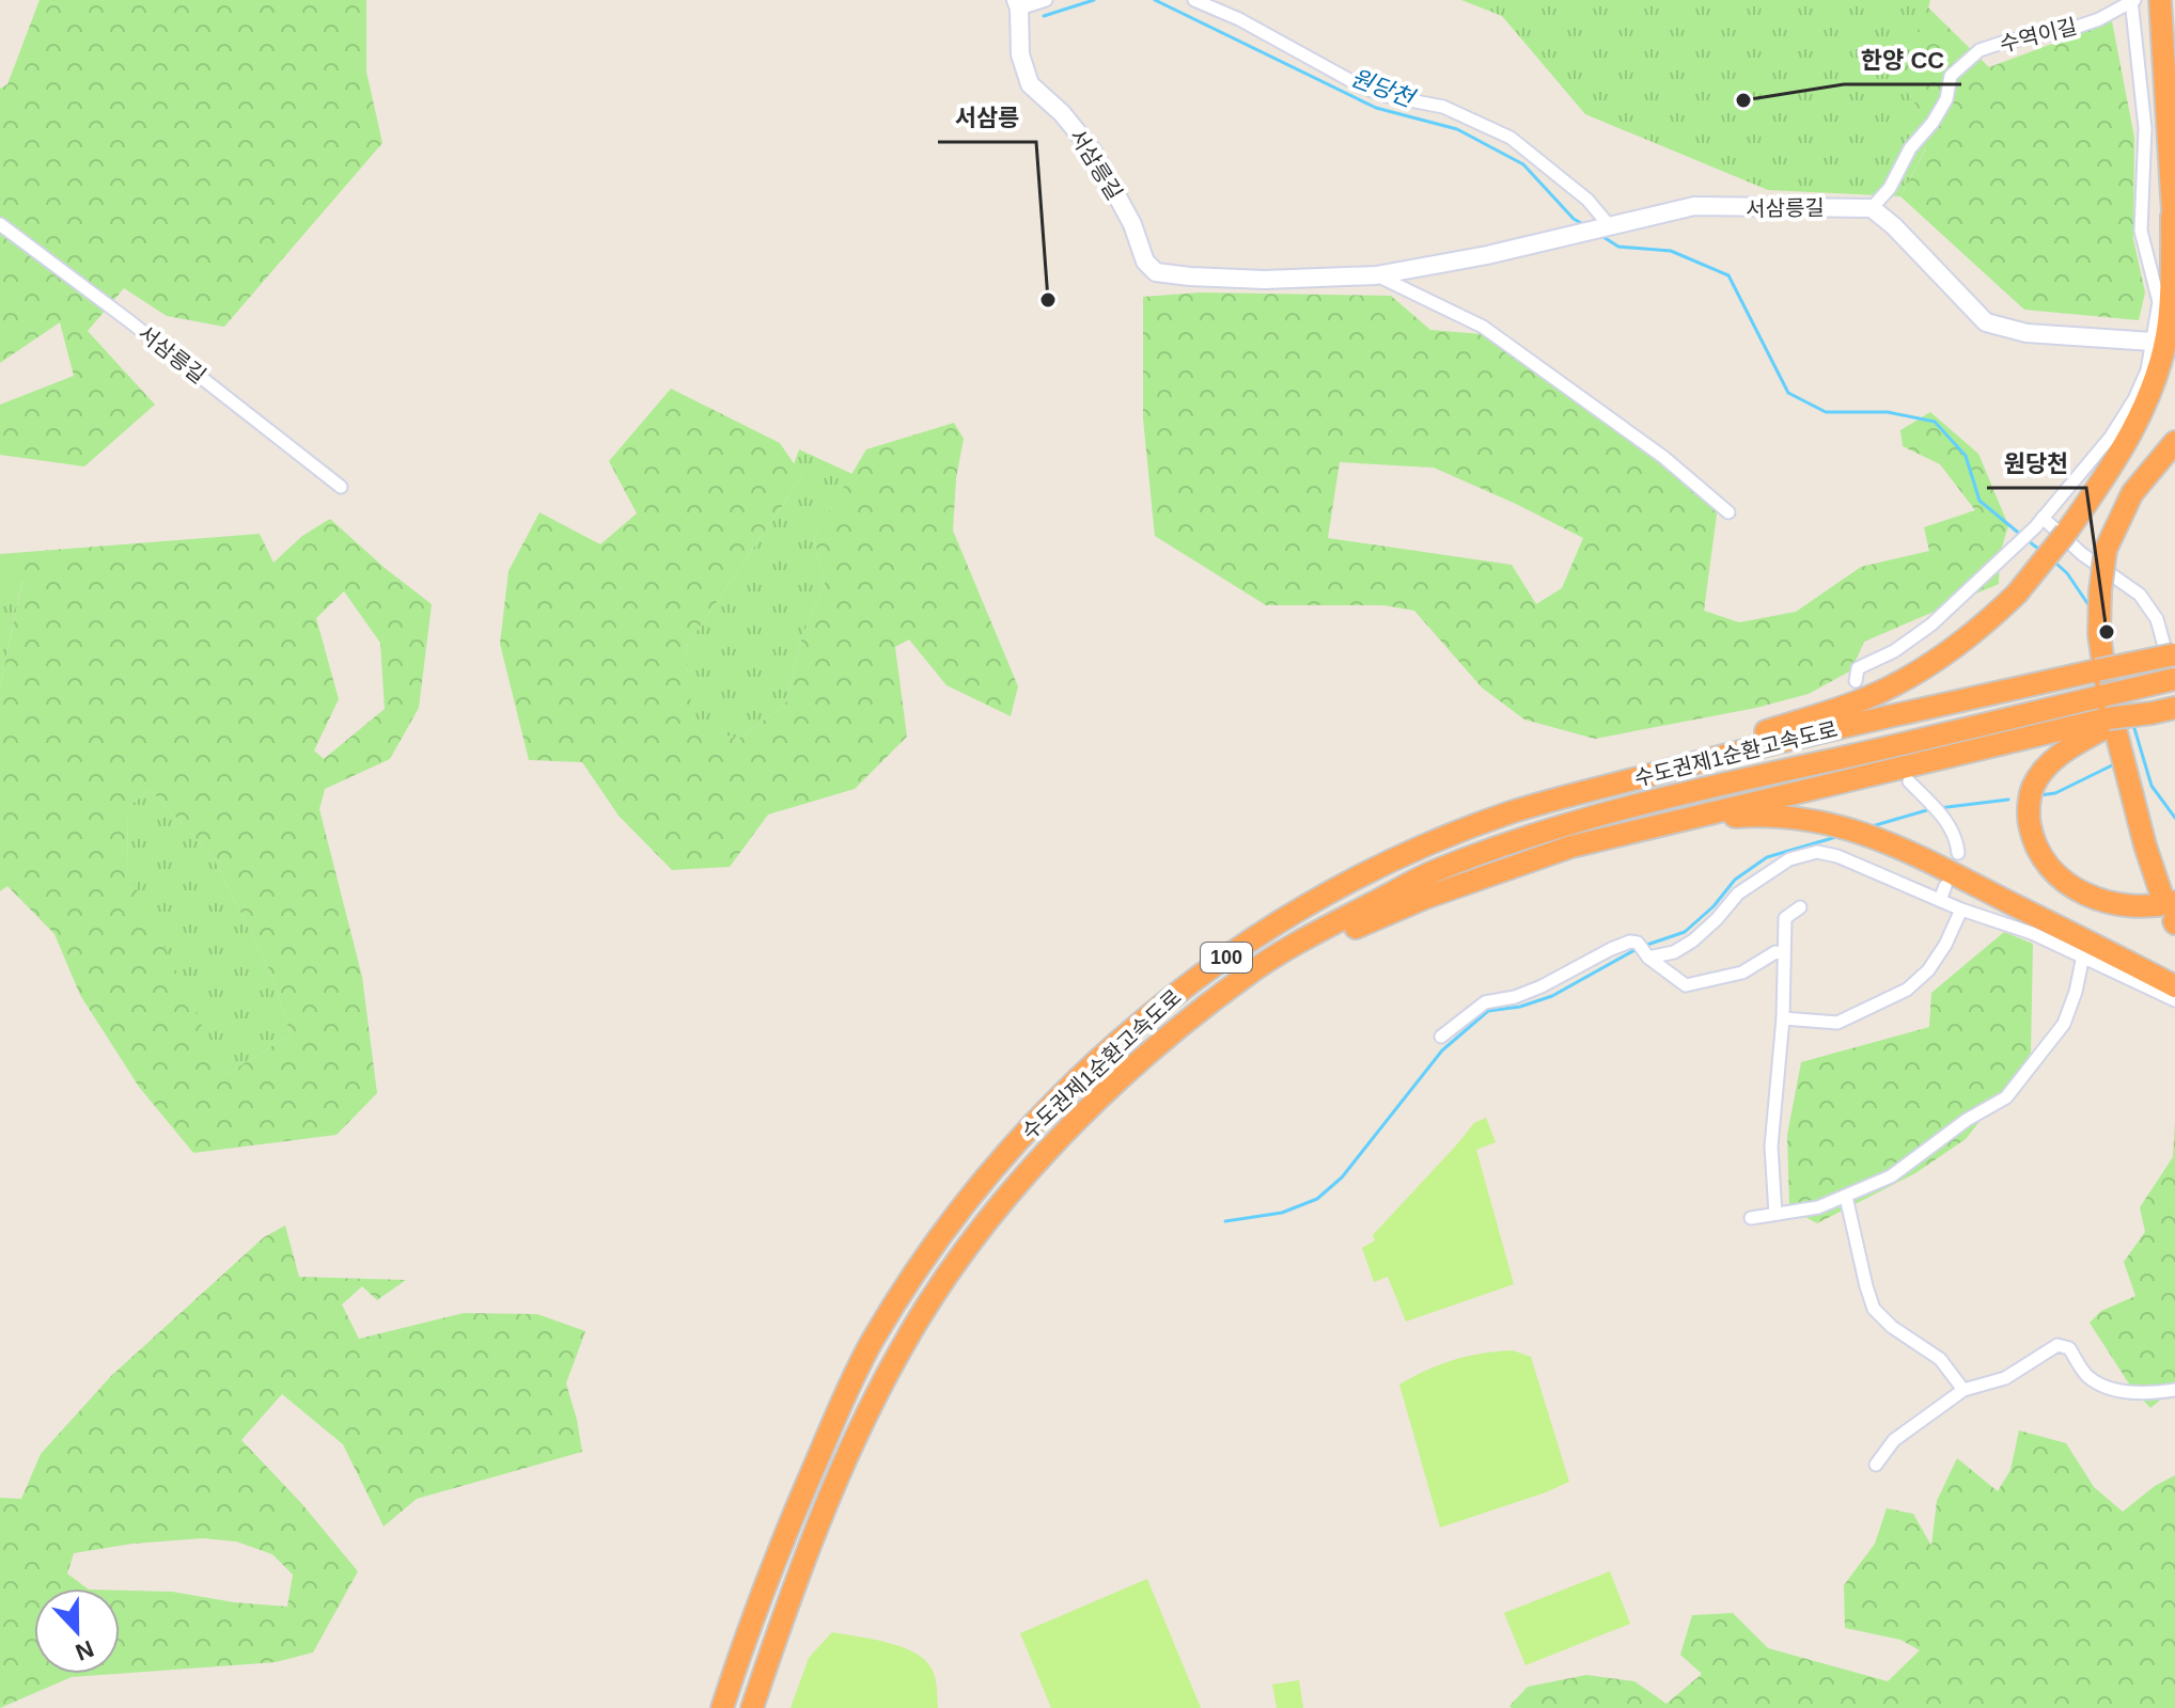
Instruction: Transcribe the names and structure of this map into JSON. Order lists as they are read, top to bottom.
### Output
{
  "streets": {
    "highway": ["수도권제1순환고속도로", "100"],
    "street": ["수역이길", "서삼릉길"]
  },
  "crossings": [
    ["수역이길", "서삼릉길"]
  ],
  "water": ["원당천"],
  "places": ["한양 CC", "서삼릉", "원당천"],
  "north": "bottom"
}
